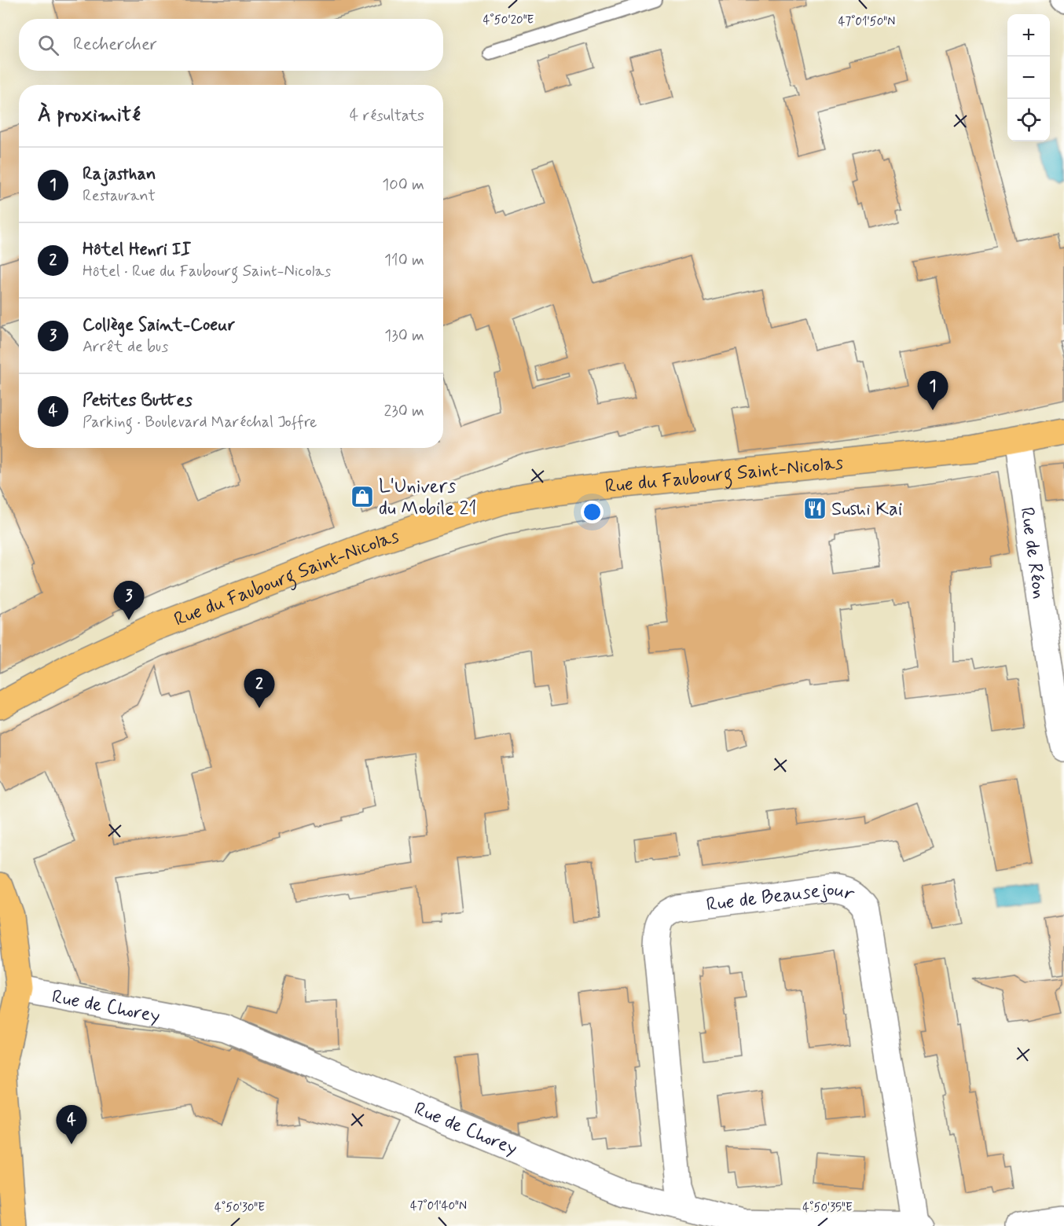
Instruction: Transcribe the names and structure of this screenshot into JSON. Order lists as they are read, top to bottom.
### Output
{
  "streets": {
    "main road": ["Rue du Faubourg Saint-Nicolas"],
    "street": ["Rue de Réon", "Rue de Beausejour", "Rue de Chorey"]
  },
  "crossings": [
    ["Rue du Faubourg Saint-Nicolas", "Rue de Réon"],
    ["Rue de Beausejour", "Rue de Chorey"]
  ],
  "places": {
    "shop": ["L'Univers du Mobile 21"],
    "restaurant": ["Sushi Kai"]
  },
  "page": {
    "map_buttons": ["+", "−"],
    "search": "Rechercher",
    "heading": ["À proximité", "4 résultats"],
    "list": [
      {
        "mark": "1",
        "name": "Rajasthan",
        "note": "Restaurant",
        "value": "100 m"
      },
      {
        "mark": "2",
        "name": "Hôtel Henri II",
        "note": "Hôtel · Rue du Faubourg Saint-Nicolas",
        "value": "110 m"
      },
      {
        "mark": "3",
        "name": "Collège Saint-Coeur",
        "note": "Arrêt de bus",
        "value": "130 m"
      },
      {
        "mark": "4",
        "name": "Petites Buttes",
        "note": "Parking · Boulevard Maréchal Joffre",
        "value": "230 m"
      }
    ],
    "pins": [
      "1",
      "3",
      "2",
      "4"
    ]
  },
  "coordinates": [
    "4°50'20\"E",
    "47°01'50\"N",
    "47°01'40\"N",
    "4°50'30\"E",
    "4°50'35\"E"
  ]
}
